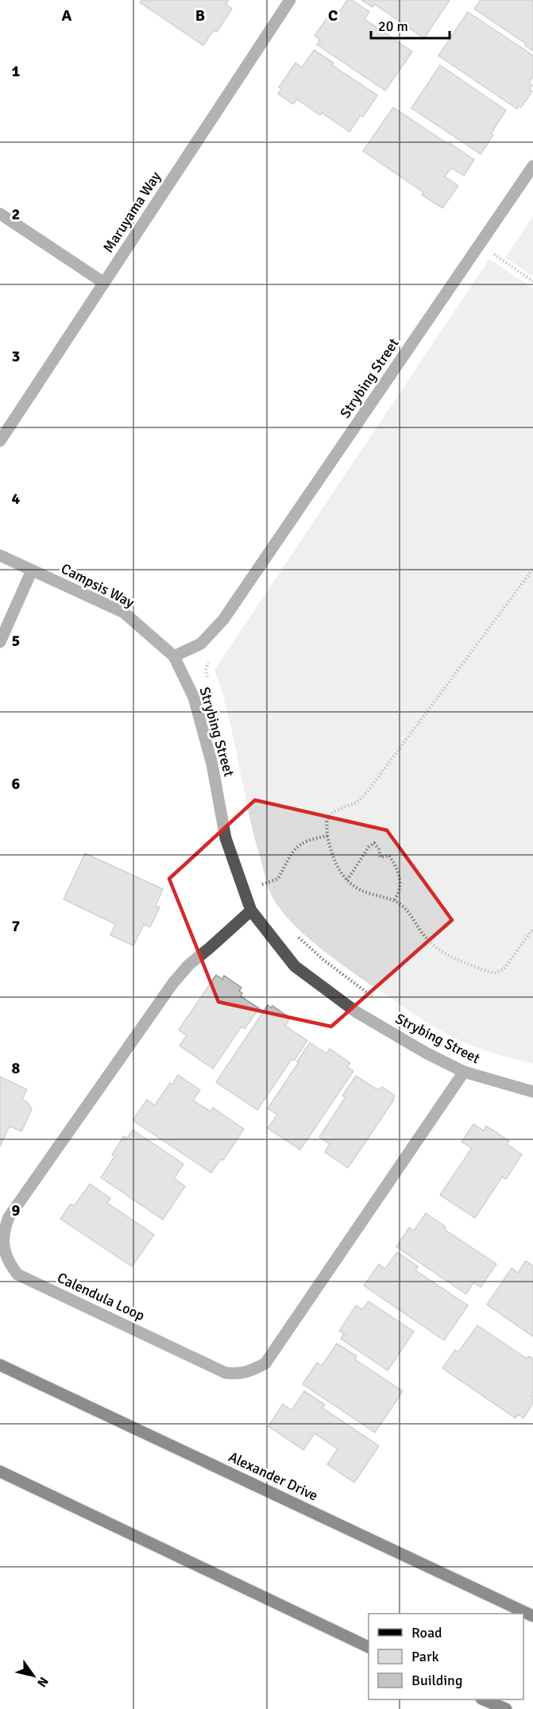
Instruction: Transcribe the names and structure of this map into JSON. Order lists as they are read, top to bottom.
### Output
{
  "streets": {
    "main road": ["Alexander Drive"],
    "street": [
      "Maruyama Way",
      "Strybing Street",
      "Campsis Way",
      "Calendula Loop"
    ]
  },
  "crossings": [
    ["Strybing Street", "Campsis Way"],
    ["Strybing Street", "Calendula Loop"]
  ],
  "legend": ["Road", "Park", "Building"],
  "scale_bar": "20 m",
  "north": "bottom right",
  "grid": {
    "columns": ["A", "B", "C"],
    "rows": [
      "1",
      "2",
      "3",
      "4",
      "5",
      "6",
      "7",
      "8",
      "9"
    ]
  }
}
